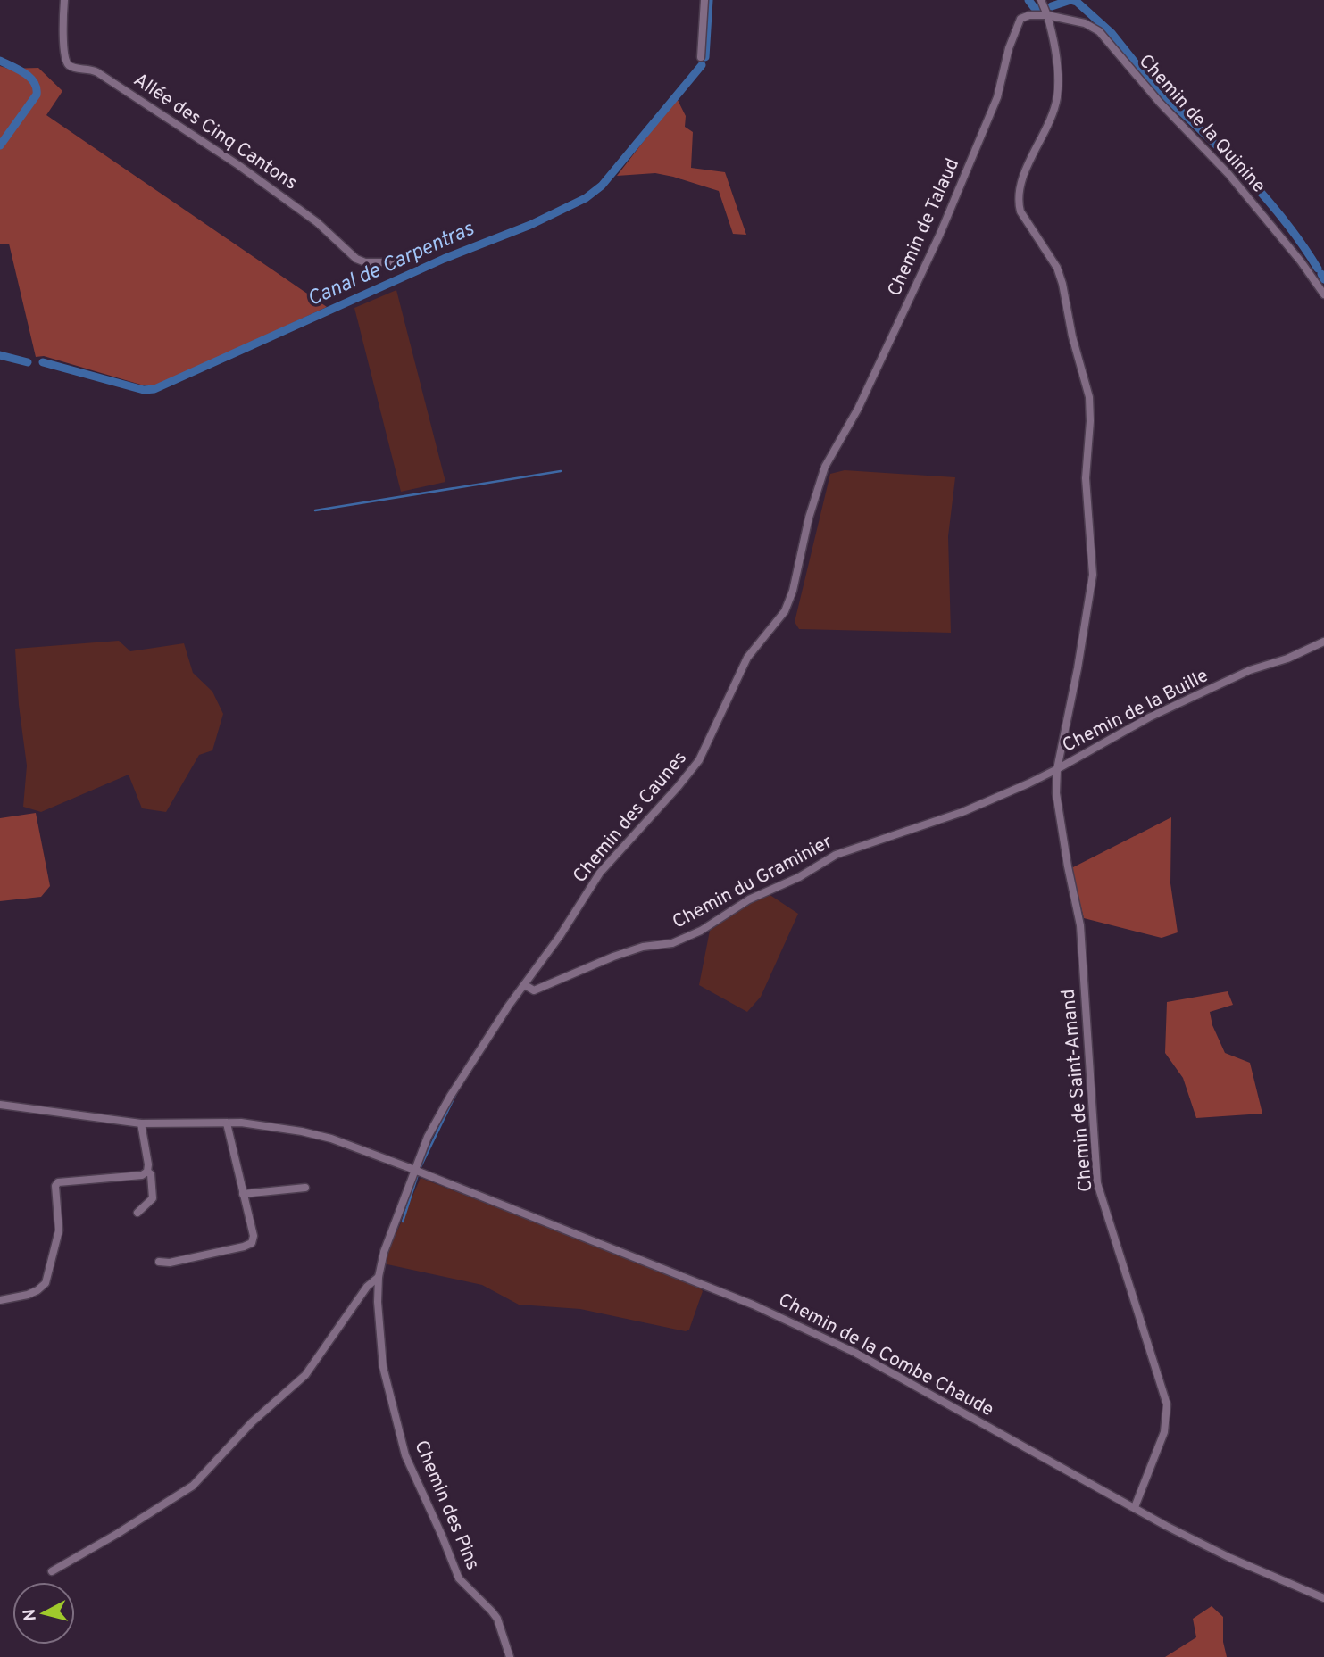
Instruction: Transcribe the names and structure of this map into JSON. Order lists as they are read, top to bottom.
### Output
{
  "streets": {
    "street": [
      "Chemin de la Quinine",
      "Allée des Cinq Cantons",
      "Chemin de Talaud",
      "Chemin de la Buille",
      "Chemin des Caunes",
      "Chemin du Graminier",
      "Chemin de Saint-Amand",
      "Chemin de la Combe Chaude",
      "Chemin des Pins"
    ]
  },
  "crossings": [
    ["Chemin de la Quinine", "Chemin de Talaud"],
    ["Chemin de la Quinine", "Chemin de Saint-Amand"],
    ["Chemin de Talaud", "Chemin des Caunes"],
    ["Chemin de Talaud", "Chemin de Saint-Amand"],
    ["Chemin de la Buille", "Chemin du Graminier"],
    ["Chemin de la Buille", "Chemin de Saint-Amand"],
    ["Chemin des Caunes", "Chemin du Graminier"],
    ["Chemin des Caunes", "Chemin de la Combe Chaude"],
    ["Chemin des Caunes", "Chemin des Pins"],
    ["Chemin de Saint-Amand", "Chemin de la Combe Chaude"],
    ["Chemin de la Combe Chaude", "Chemin des Pins"]
  ],
  "water": ["Canal de Carpentras"],
  "north": "left"
}
